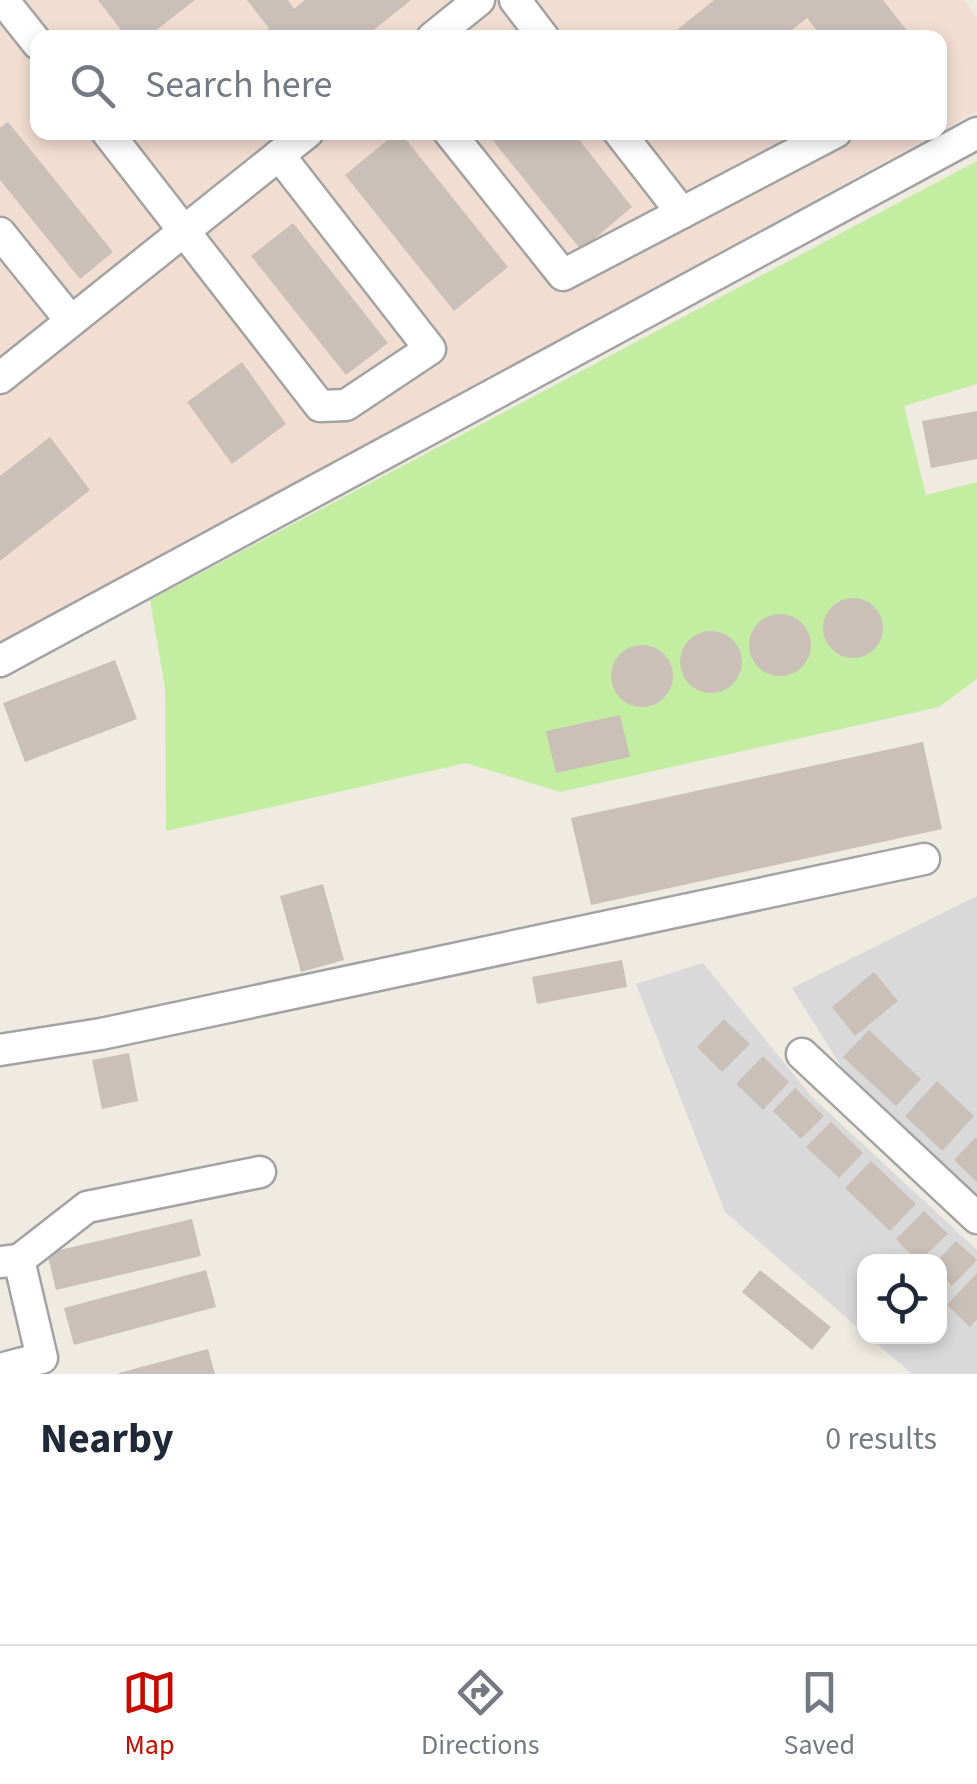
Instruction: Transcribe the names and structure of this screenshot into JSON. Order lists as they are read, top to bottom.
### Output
{
  "page": {
    "search": "Search here",
    "heading": ["Nearby", "0 results"],
    "nav": ["Map", "Directions", "Saved"]
  }
}
